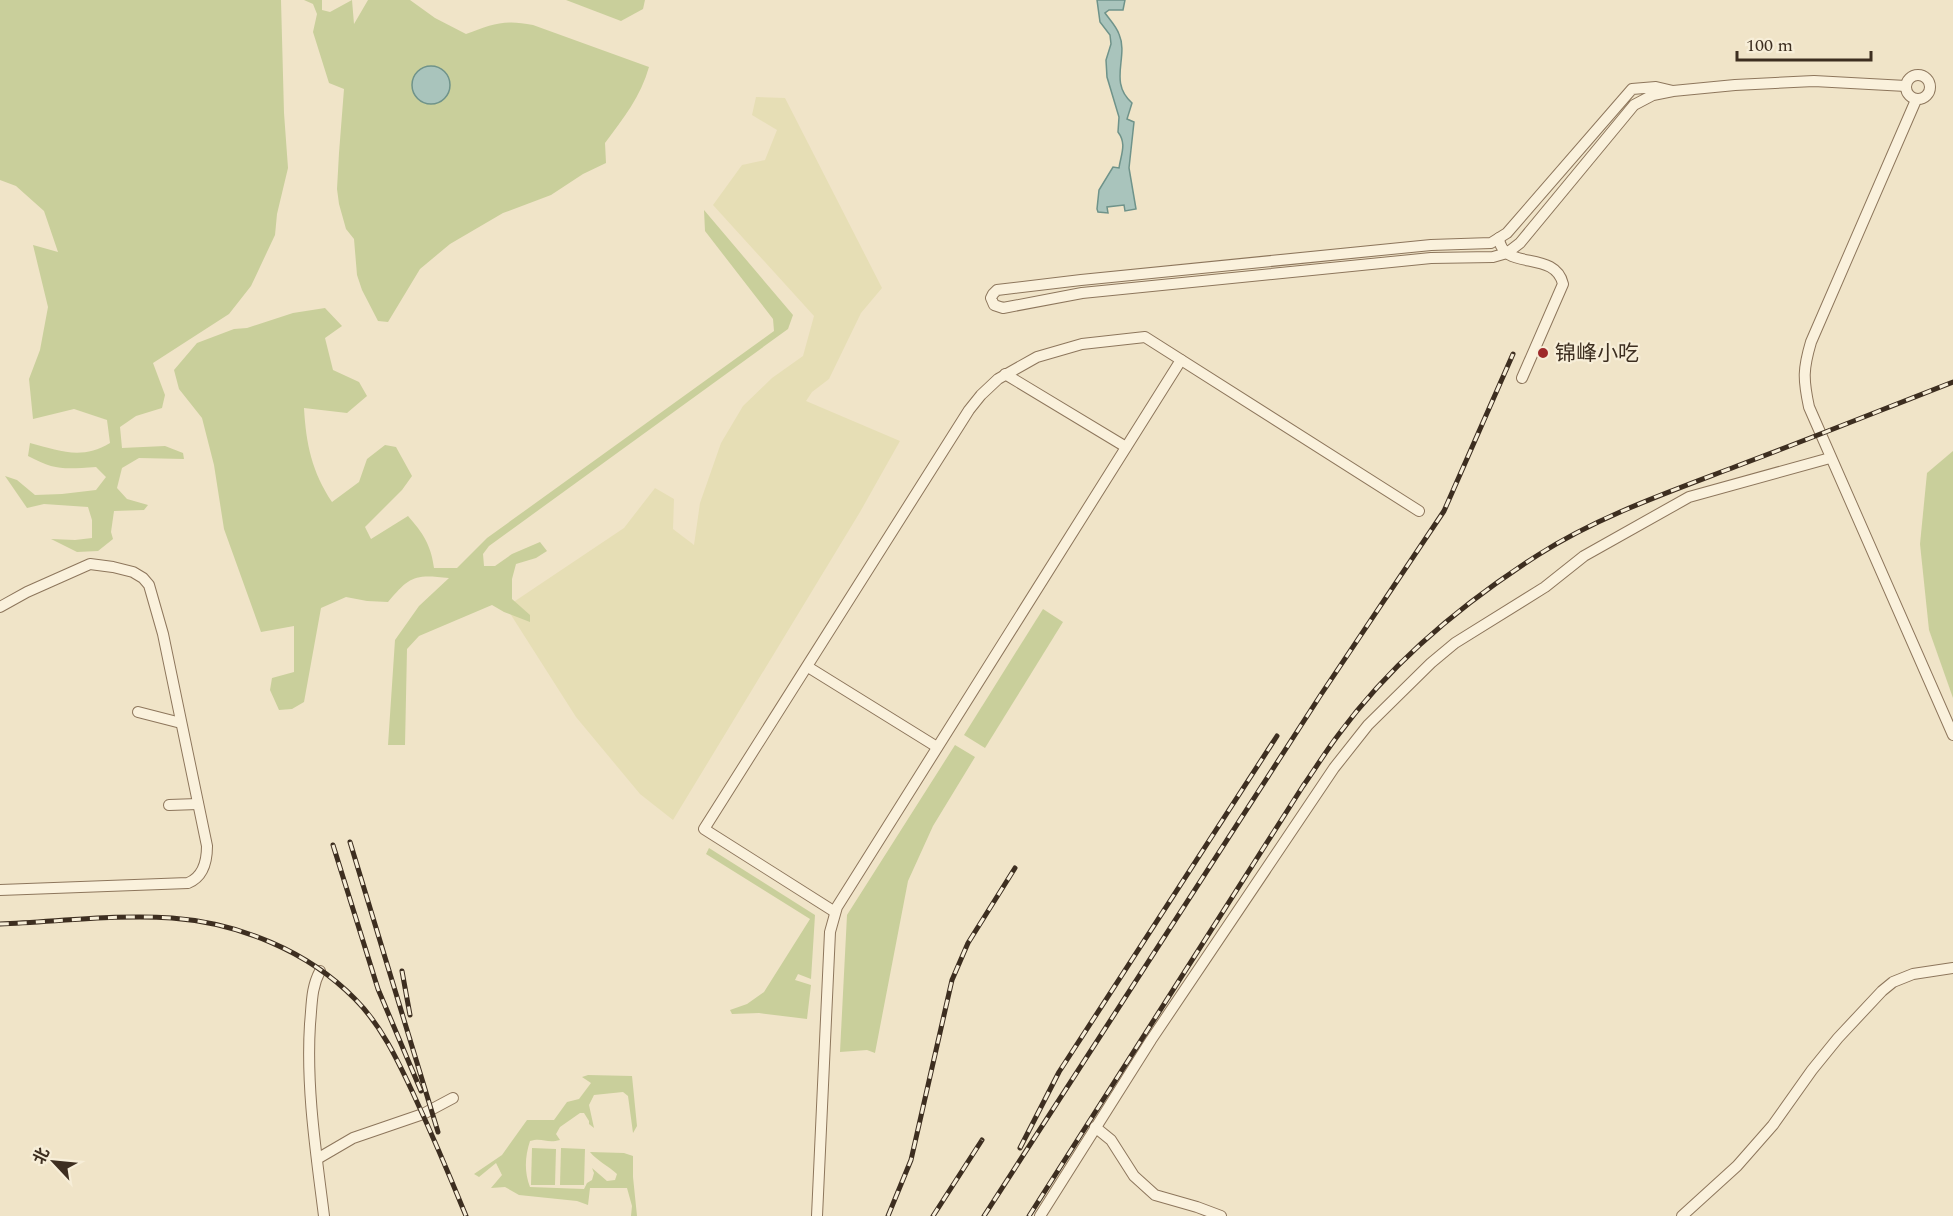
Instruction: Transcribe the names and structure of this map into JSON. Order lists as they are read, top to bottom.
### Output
{
  "places": ["锦峰小吃"],
  "scale_bar": "100 m",
  "north": "top left"
}
